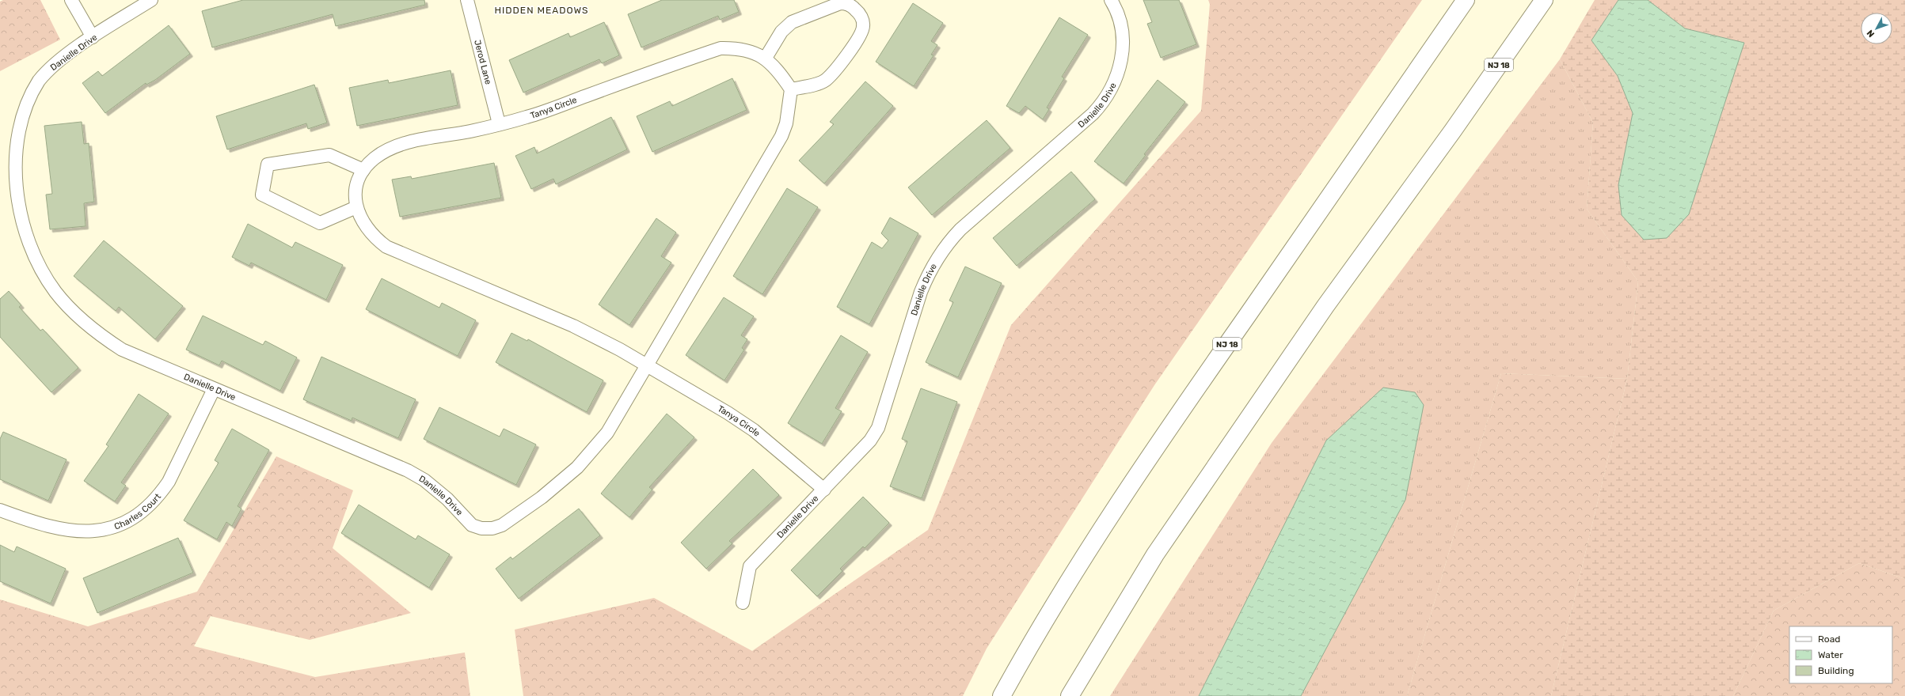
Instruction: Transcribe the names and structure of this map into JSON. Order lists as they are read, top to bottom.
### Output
{
  "streets": {
    "highway": ["NJ 18"],
    "street": [
      "Danielle Drive",
      "Jerod Lane",
      "Tanya Circle",
      "Charles Court"
    ]
  },
  "crossings": [
    ["Danielle Drive", "Tanya Circle"],
    ["Danielle Drive", "Charles Court"],
    ["Jerod Lane", "Tanya Circle"]
  ],
  "districts": ["HIDDEN MEADOWS"],
  "legend": ["Road", "Water", "Building"],
  "north": "bottom left"
}
